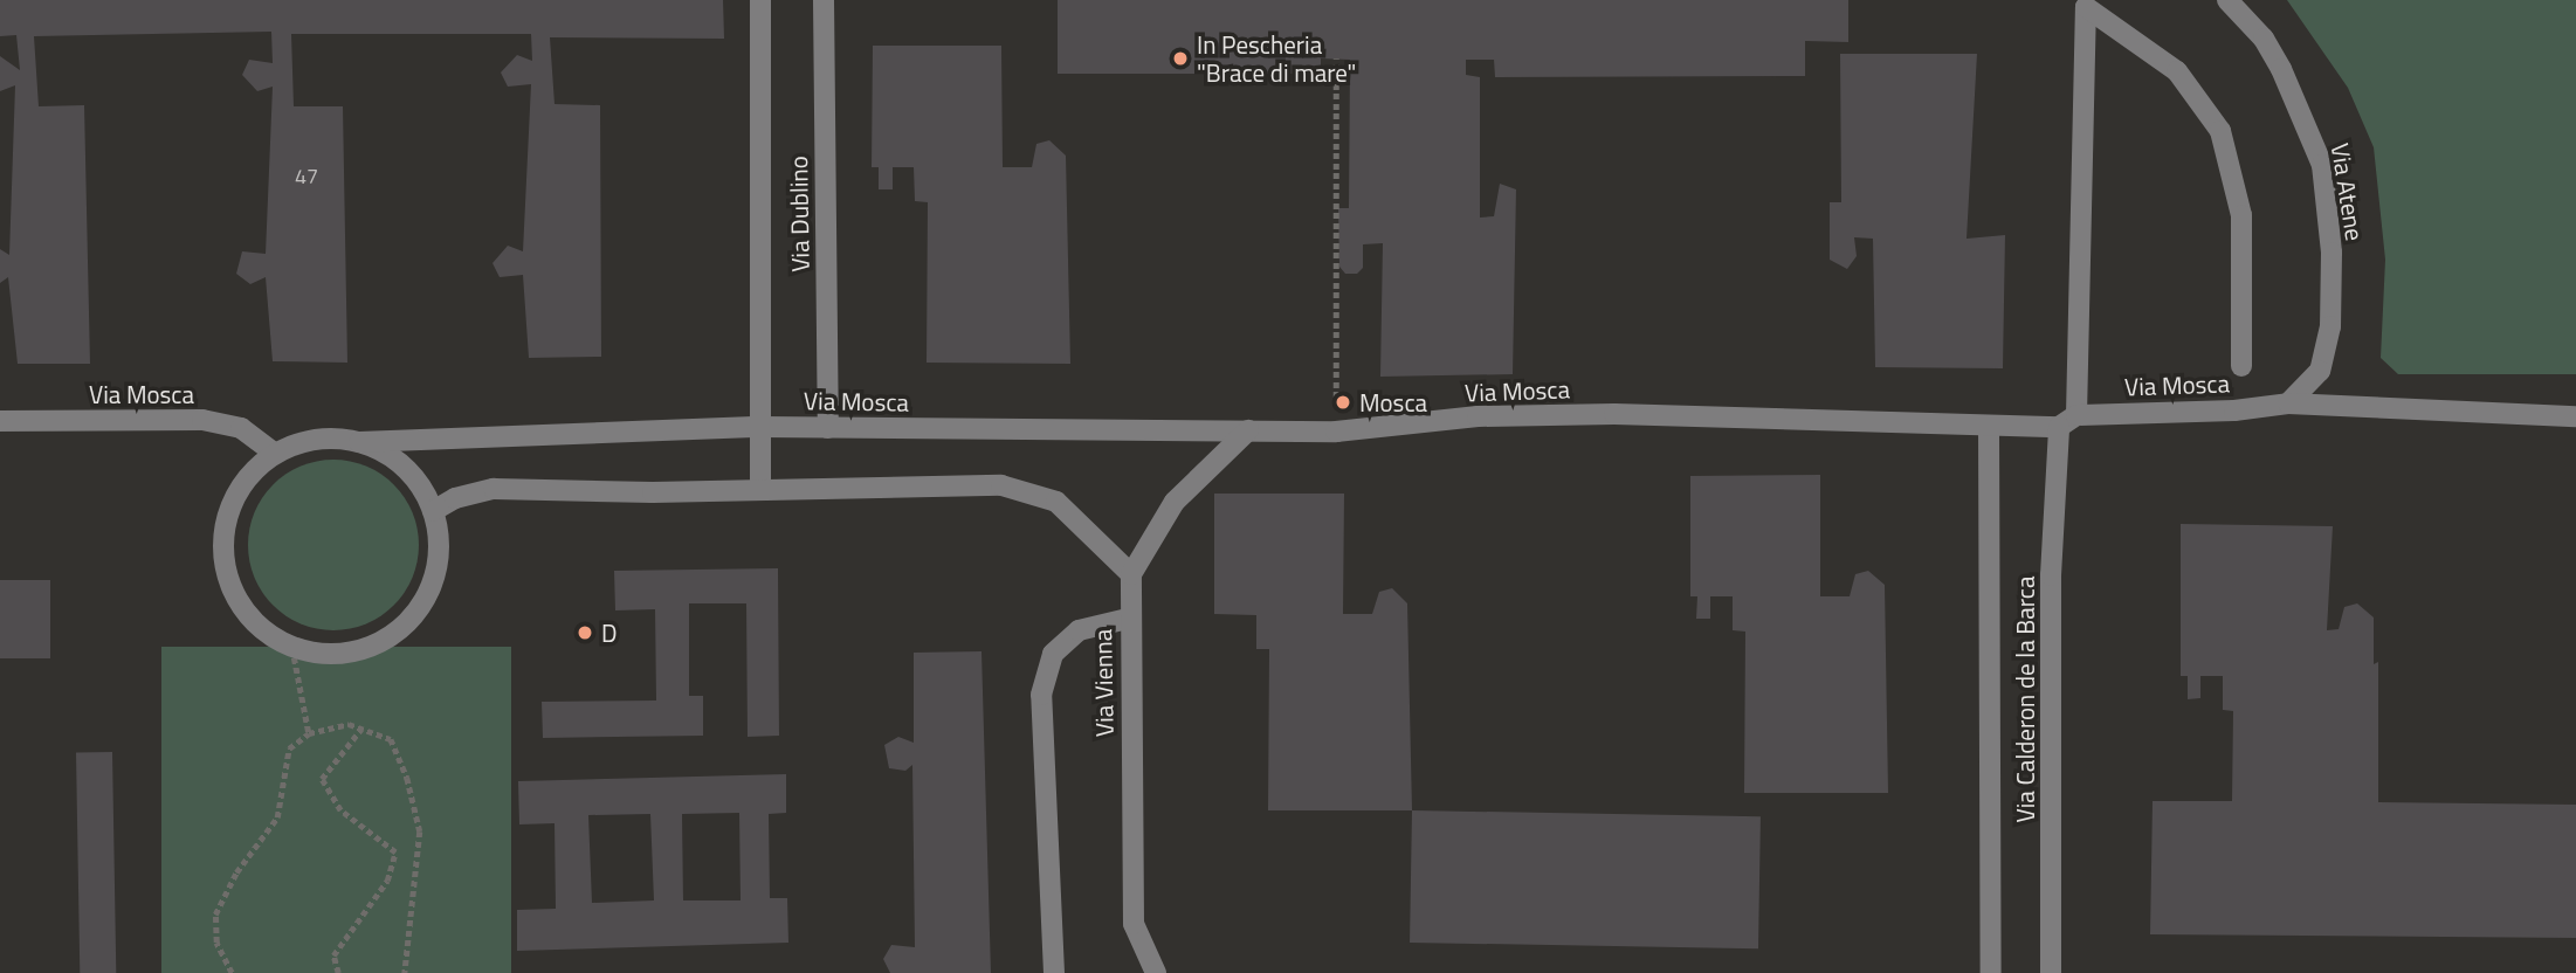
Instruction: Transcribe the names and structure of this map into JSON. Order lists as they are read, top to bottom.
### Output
{
  "streets": {
    "street": [
      "Via Atene",
      "Via Dublino",
      "Via Mosca",
      "Via Vienna",
      "Via Calderon de la Barca"
    ]
  },
  "crossings": [
    ["Via Atene", "Via Mosca"],
    ["Via Dublino", "Via Mosca"],
    ["Via Mosca", "Via Vienna"],
    ["Via Mosca", "Via Calderon de la Barca"]
  ],
  "places": ["In Pescheria \"Brace di mare\"", "Mosca", "D"],
  "house_numbers": ["47"]
}
